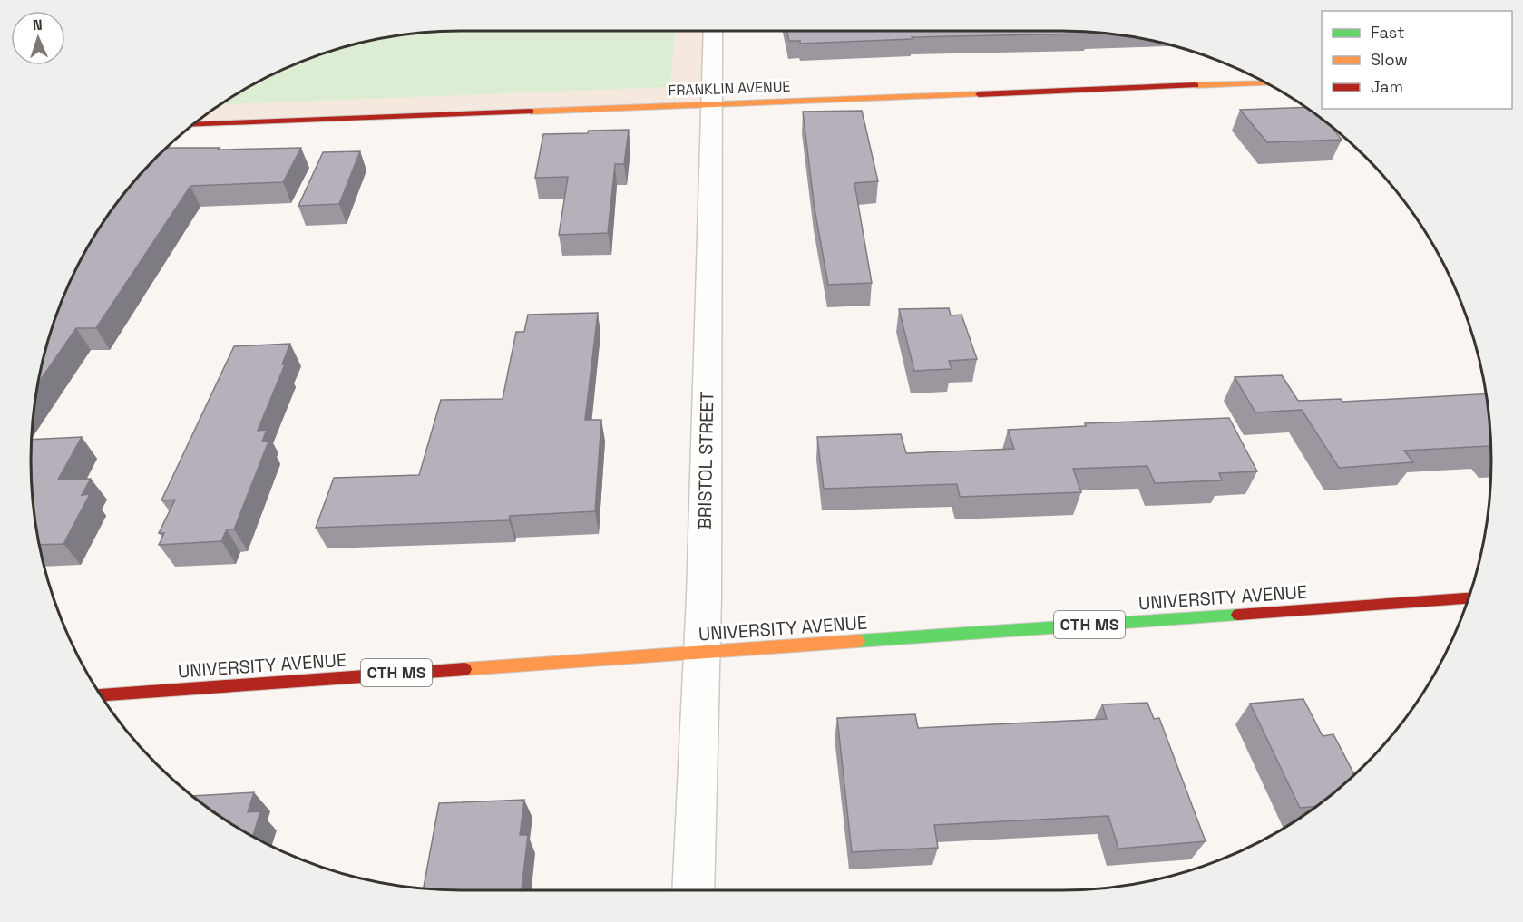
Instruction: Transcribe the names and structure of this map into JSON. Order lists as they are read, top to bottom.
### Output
{
  "streets": {
    "street": [
      "FRANKLIN AVENUE",
      "BRISTOL STREET",
      "UNIVERSITY AVENUE",
      "CTH MS"
    ]
  },
  "crossings": [
    ["FRANKLIN AVENUE", "BRISTOL STREET"],
    ["BRISTOL STREET", "UNIVERSITY AVENUE"]
  ],
  "legend": ["Fast", "Slow", "Jam"],
  "north": "top"
}
